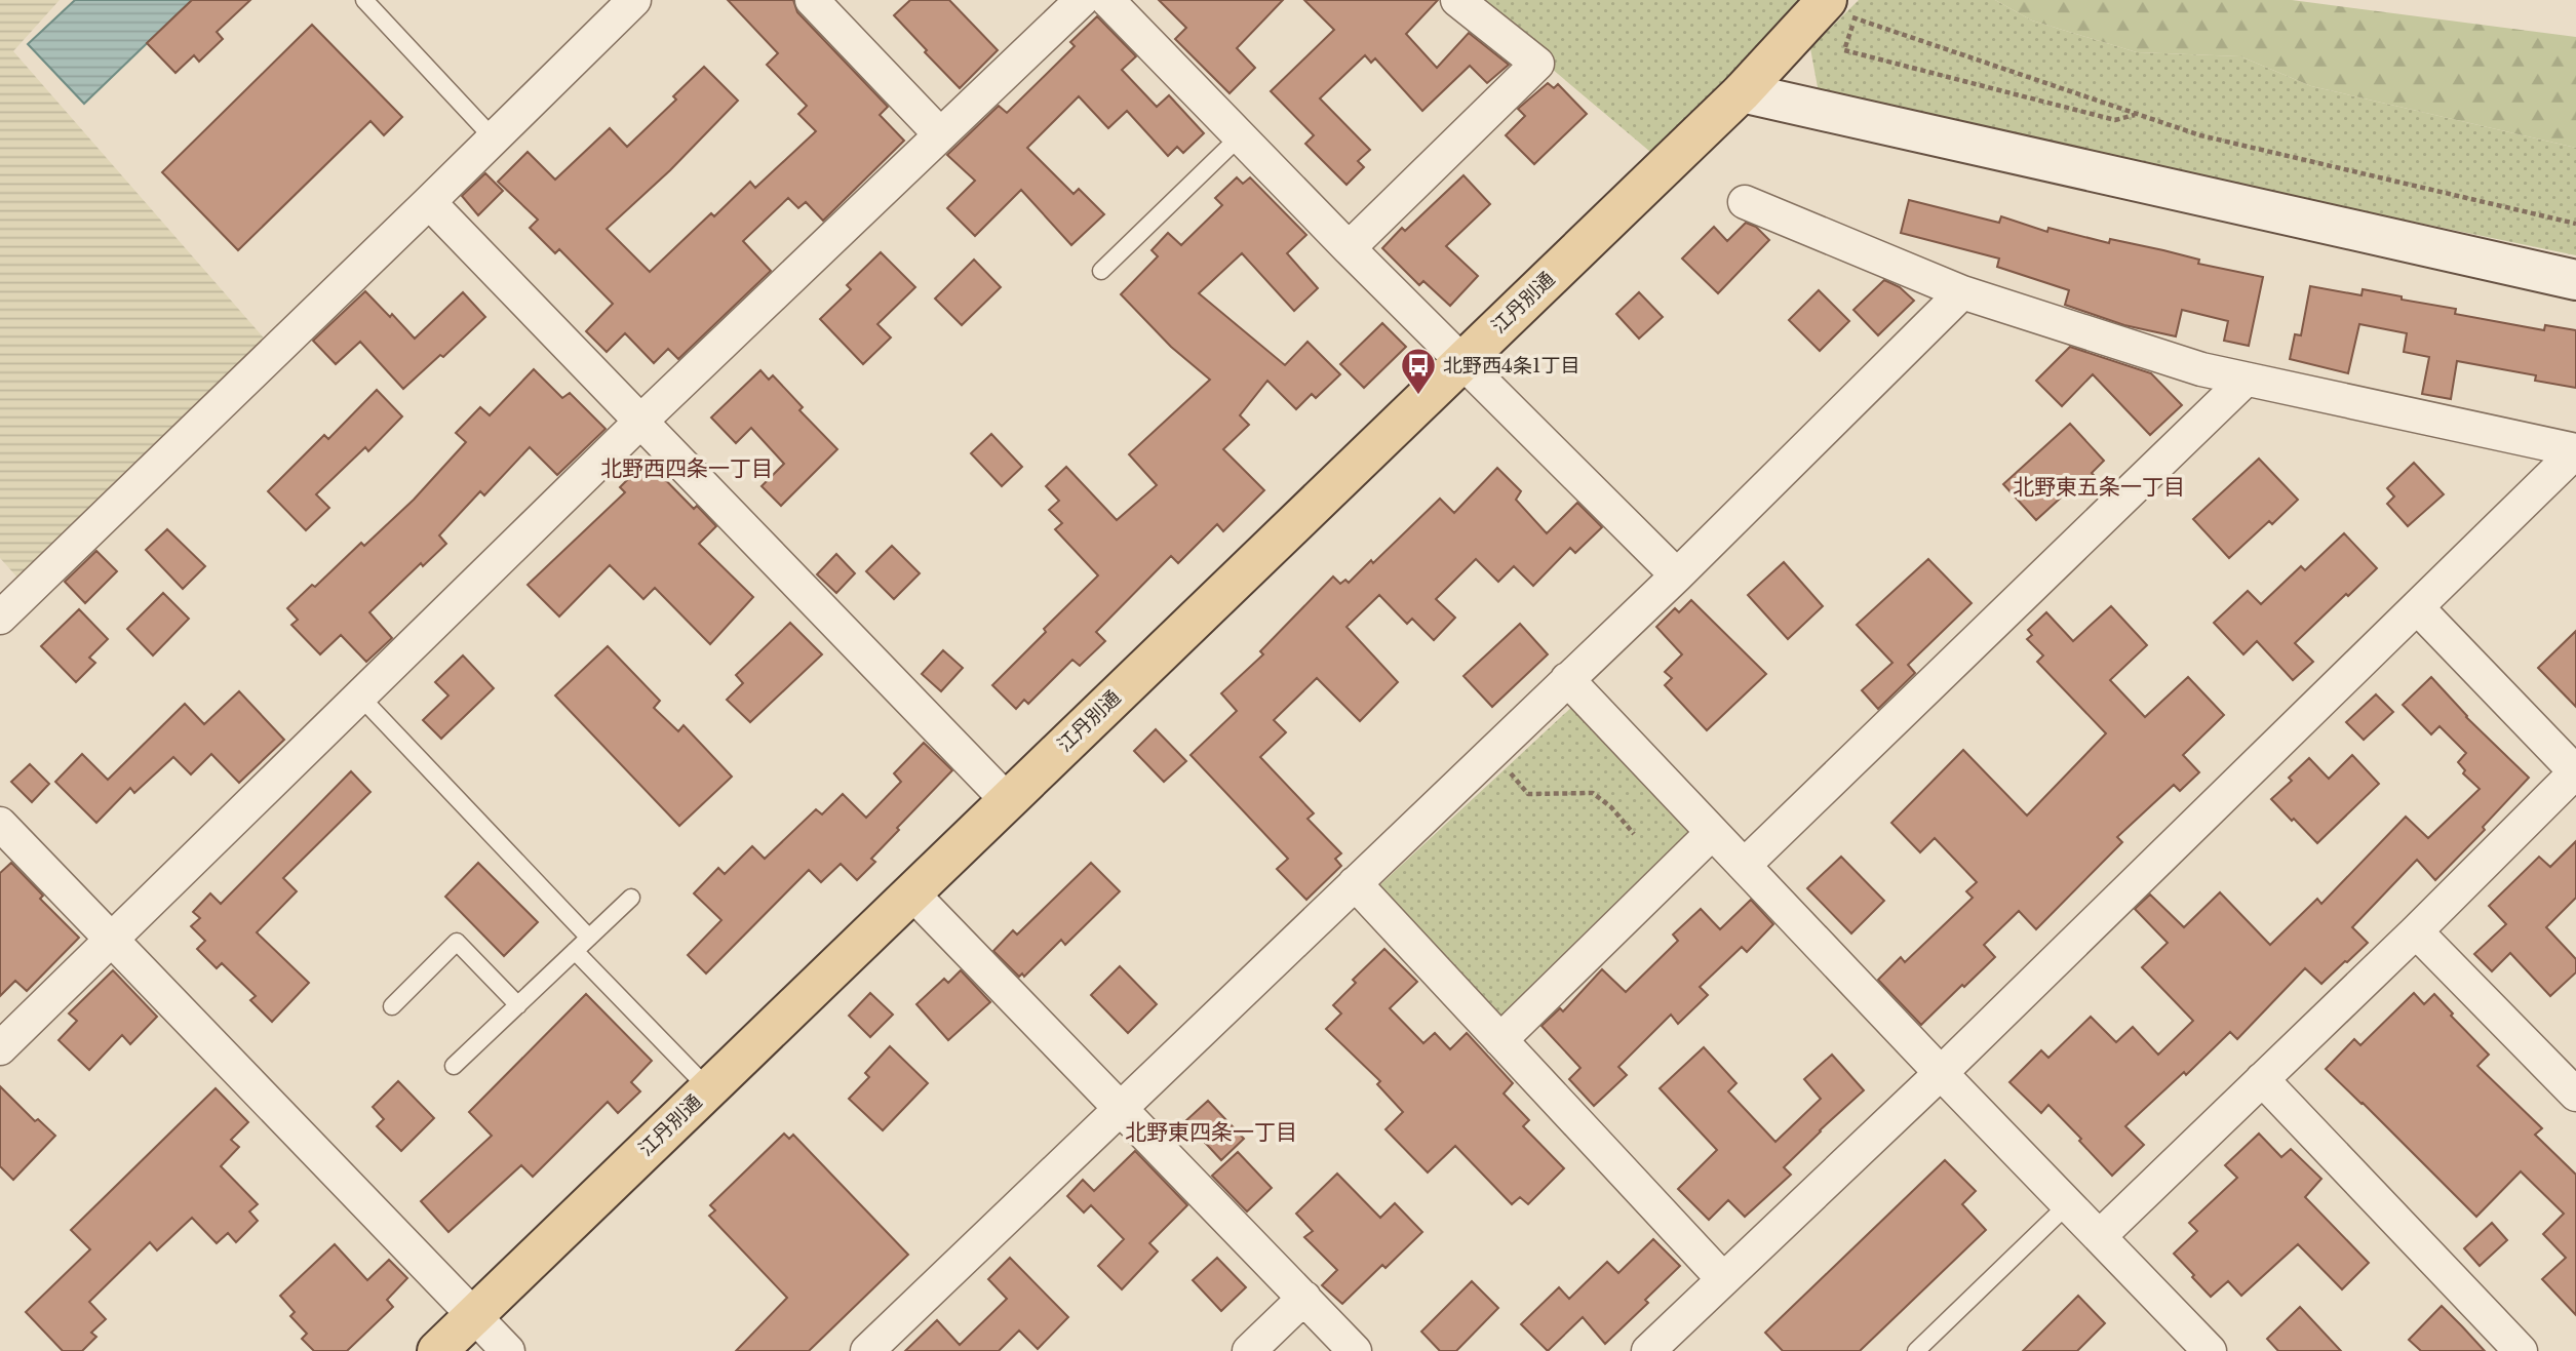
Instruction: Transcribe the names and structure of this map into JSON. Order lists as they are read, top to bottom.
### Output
{
  "streets": {
    "main road": ["江丹別通"]
  },
  "districts": ["北野西四条一丁目", "北野東五条一丁目", "北野東四条一丁目"],
  "places": {
    "bus stop": ["北野西4条1丁目"]
  }
}
